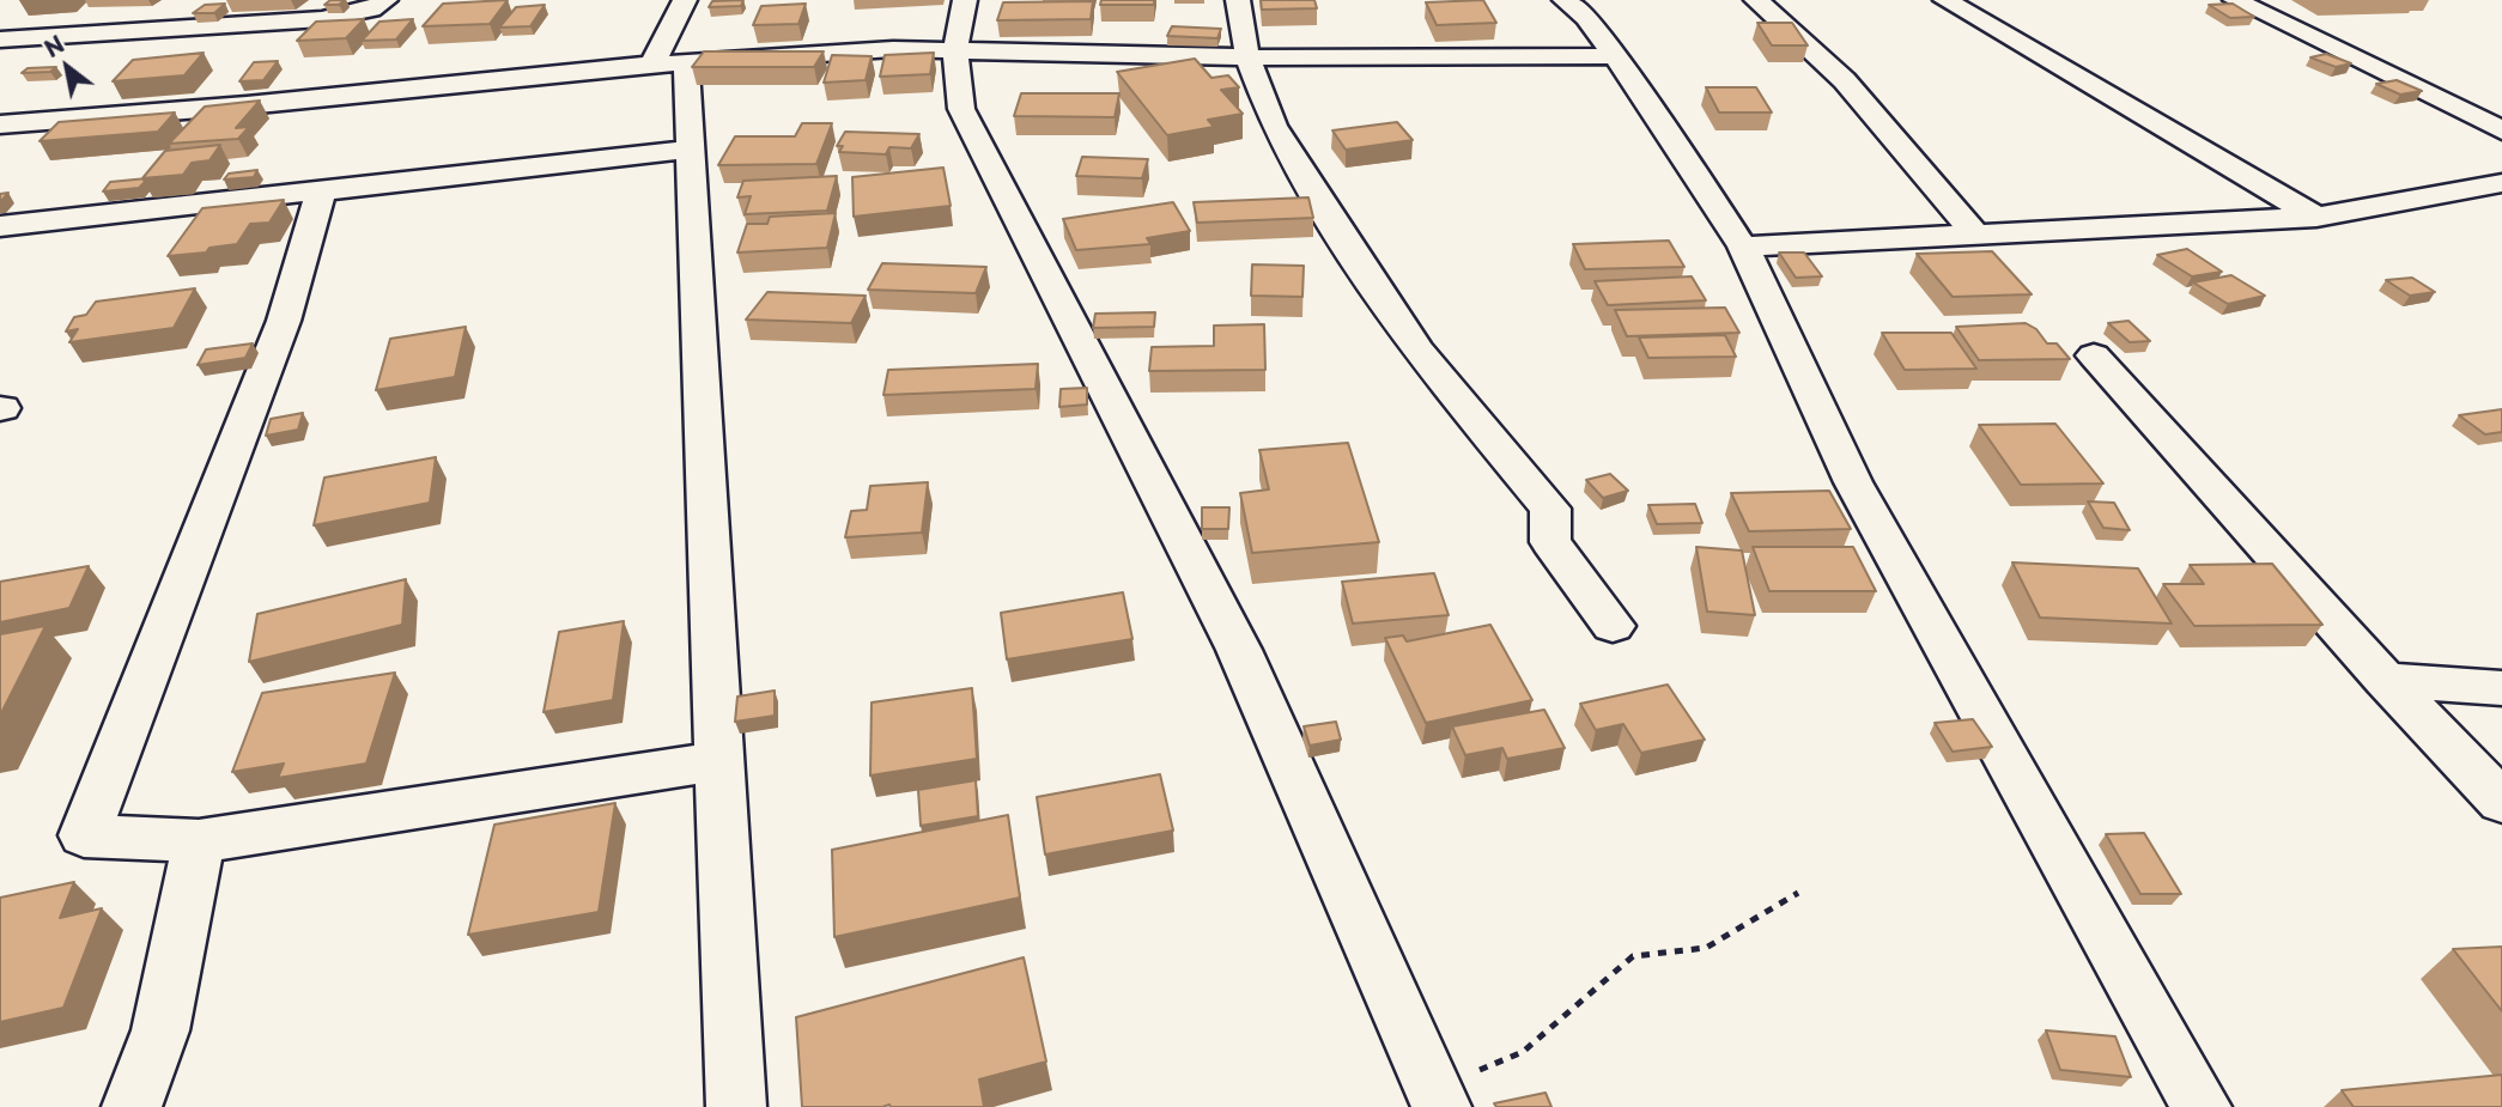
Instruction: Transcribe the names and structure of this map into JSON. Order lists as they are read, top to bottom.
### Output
{
  "north": "top left"
}
